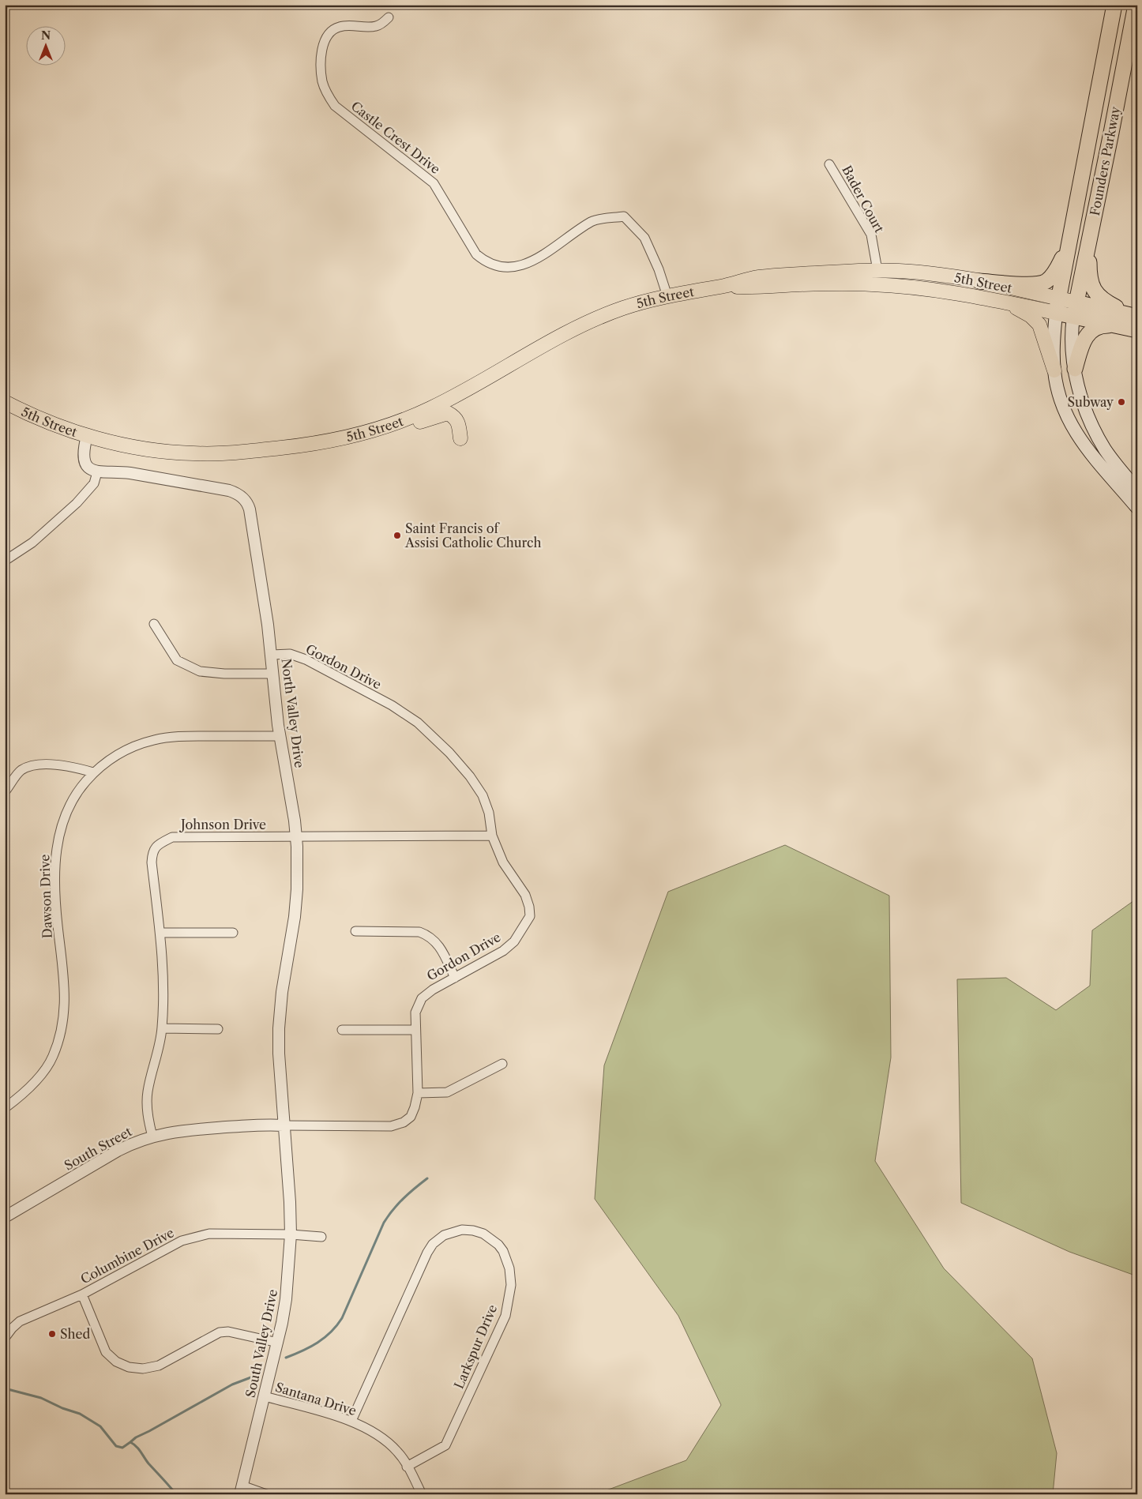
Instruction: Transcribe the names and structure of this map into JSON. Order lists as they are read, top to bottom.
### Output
{
  "streets": {
    "highway": ["Founders Parkway", "5th Street"],
    "street": [
      "Castle Crest Drive",
      "Bader Court",
      "Gordon Drive",
      "North Valley Drive",
      "Johnson Drive",
      "Dawson Drive",
      "South Street",
      "Columbine Drive",
      "South Valley Drive",
      "Larkspur Drive",
      "Santana Drive"
    ]
  },
  "crossings": [
    ["Castle Crest Drive", "5th Street"],
    ["Founders Parkway", "5th Street"],
    ["Bader Court", "5th Street"],
    ["Gordon Drive", "North Valley Drive"],
    ["Gordon Drive", "Johnson Drive"],
    ["Gordon Drive", "South Street"],
    ["Gordon Drive", "South Valley Drive"],
    ["North Valley Drive", "Johnson Drive"],
    ["North Valley Drive", "Dawson Drive"],
    ["North Valley Drive", "South Street"],
    ["North Valley Drive", "South Valley Drive"],
    ["Johnson Drive", "South Street"],
    ["South Street", "South Valley Drive"],
    ["Columbine Drive", "South Valley Drive"],
    ["South Valley Drive", "Santana Drive"],
    ["Larkspur Drive", "Santana Drive"]
  ],
  "places": ["Subway", "Saint Francis of Assisi Catholic Church", "Shed"],
  "north": "top"
}
